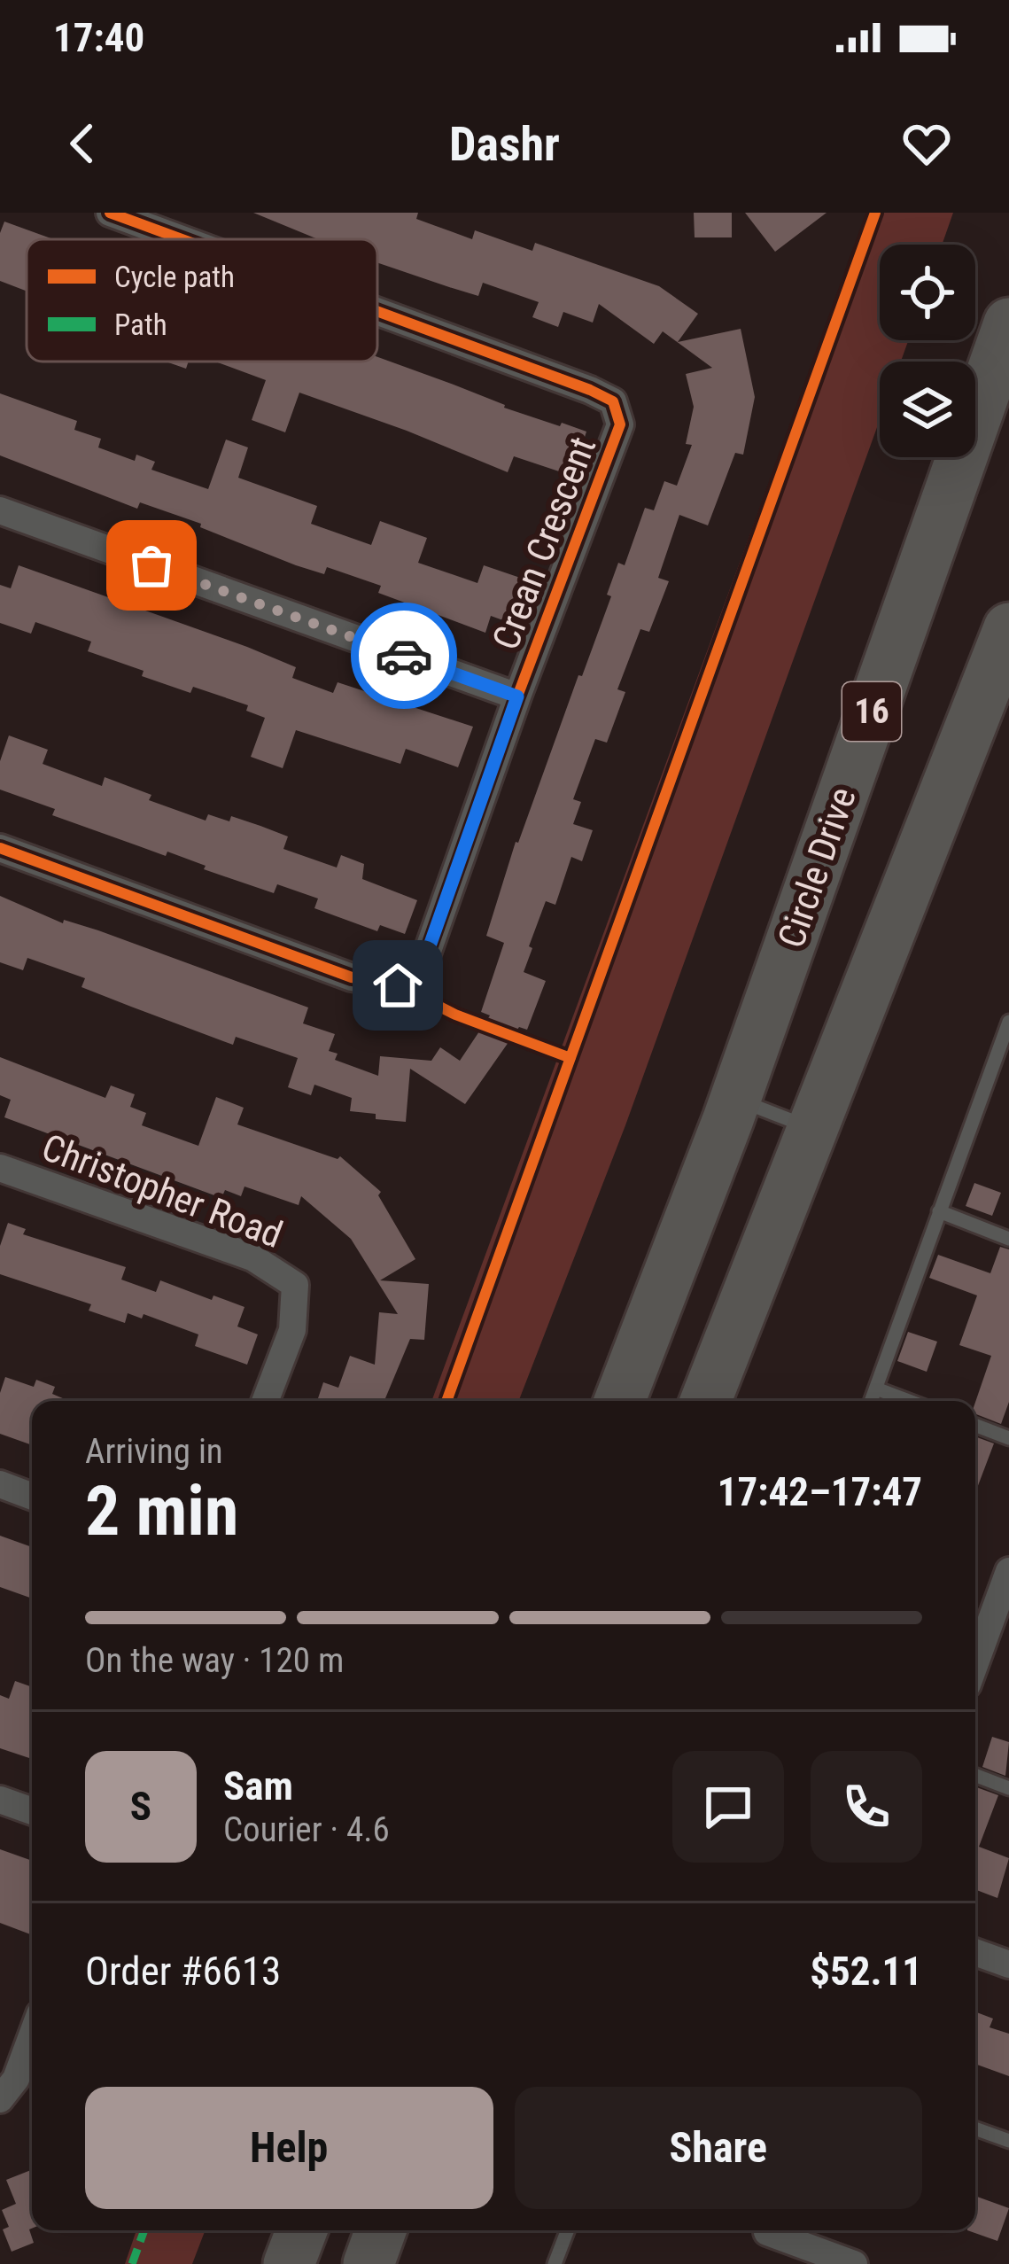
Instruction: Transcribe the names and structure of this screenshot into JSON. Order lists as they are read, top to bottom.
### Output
{
  "streets": {
    "highway": ["16", "Circle Drive"],
    "street": ["Crean Crescent", "Christopher Road"]
  },
  "legend": ["Cycle path", "Path"],
  "page": {
    "status": "17:40",
    "header": "Dashr",
    "heading": ["2 min", "Arriving in", "17:42–17:47"],
    "panel": [
      "Sam",
      "Courier · 4.6",
      "Order #6613",
      "$52.11"
    ],
    "bar": "On the way · 120 m",
    "round": "S",
    "buttons": ["Help", "Share"]
  }
}
